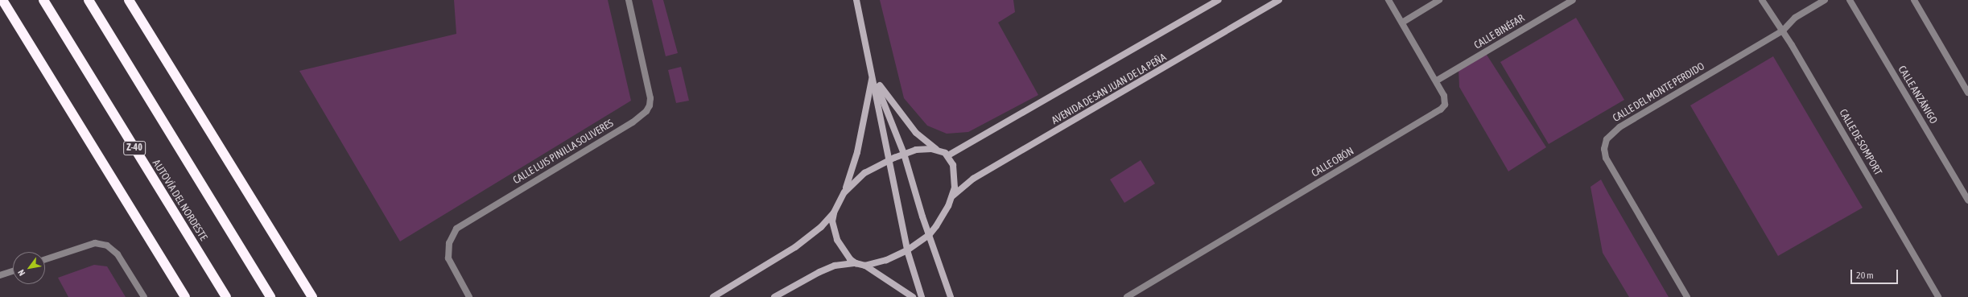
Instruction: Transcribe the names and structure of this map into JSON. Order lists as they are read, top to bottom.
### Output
{
  "streets": {
    "highway": ["Z-40", "AUTOVÍA DEL NORDESTE"],
    "main road": ["AVENIDA DE SAN JUAN DE LA PEÑA"],
    "street": [
      "CALLE BINÉFAR",
      "CALLE DEL MONTE PERDIDO",
      "CALLE ANZÁNIGO",
      "CALLE DE SOMPORT",
      "CALLE LUIS PINILLA SOLIVERES",
      "CALLE OBÓN"
    ]
  },
  "crossings": [
    ["CALLE BINÉFAR", "CALLE OBÓN"],
    ["CALLE DEL MONTE PERDIDO", "CALLE DE SOMPORT"]
  ],
  "scale_bar": "20 m",
  "north": "bottom left"
}
